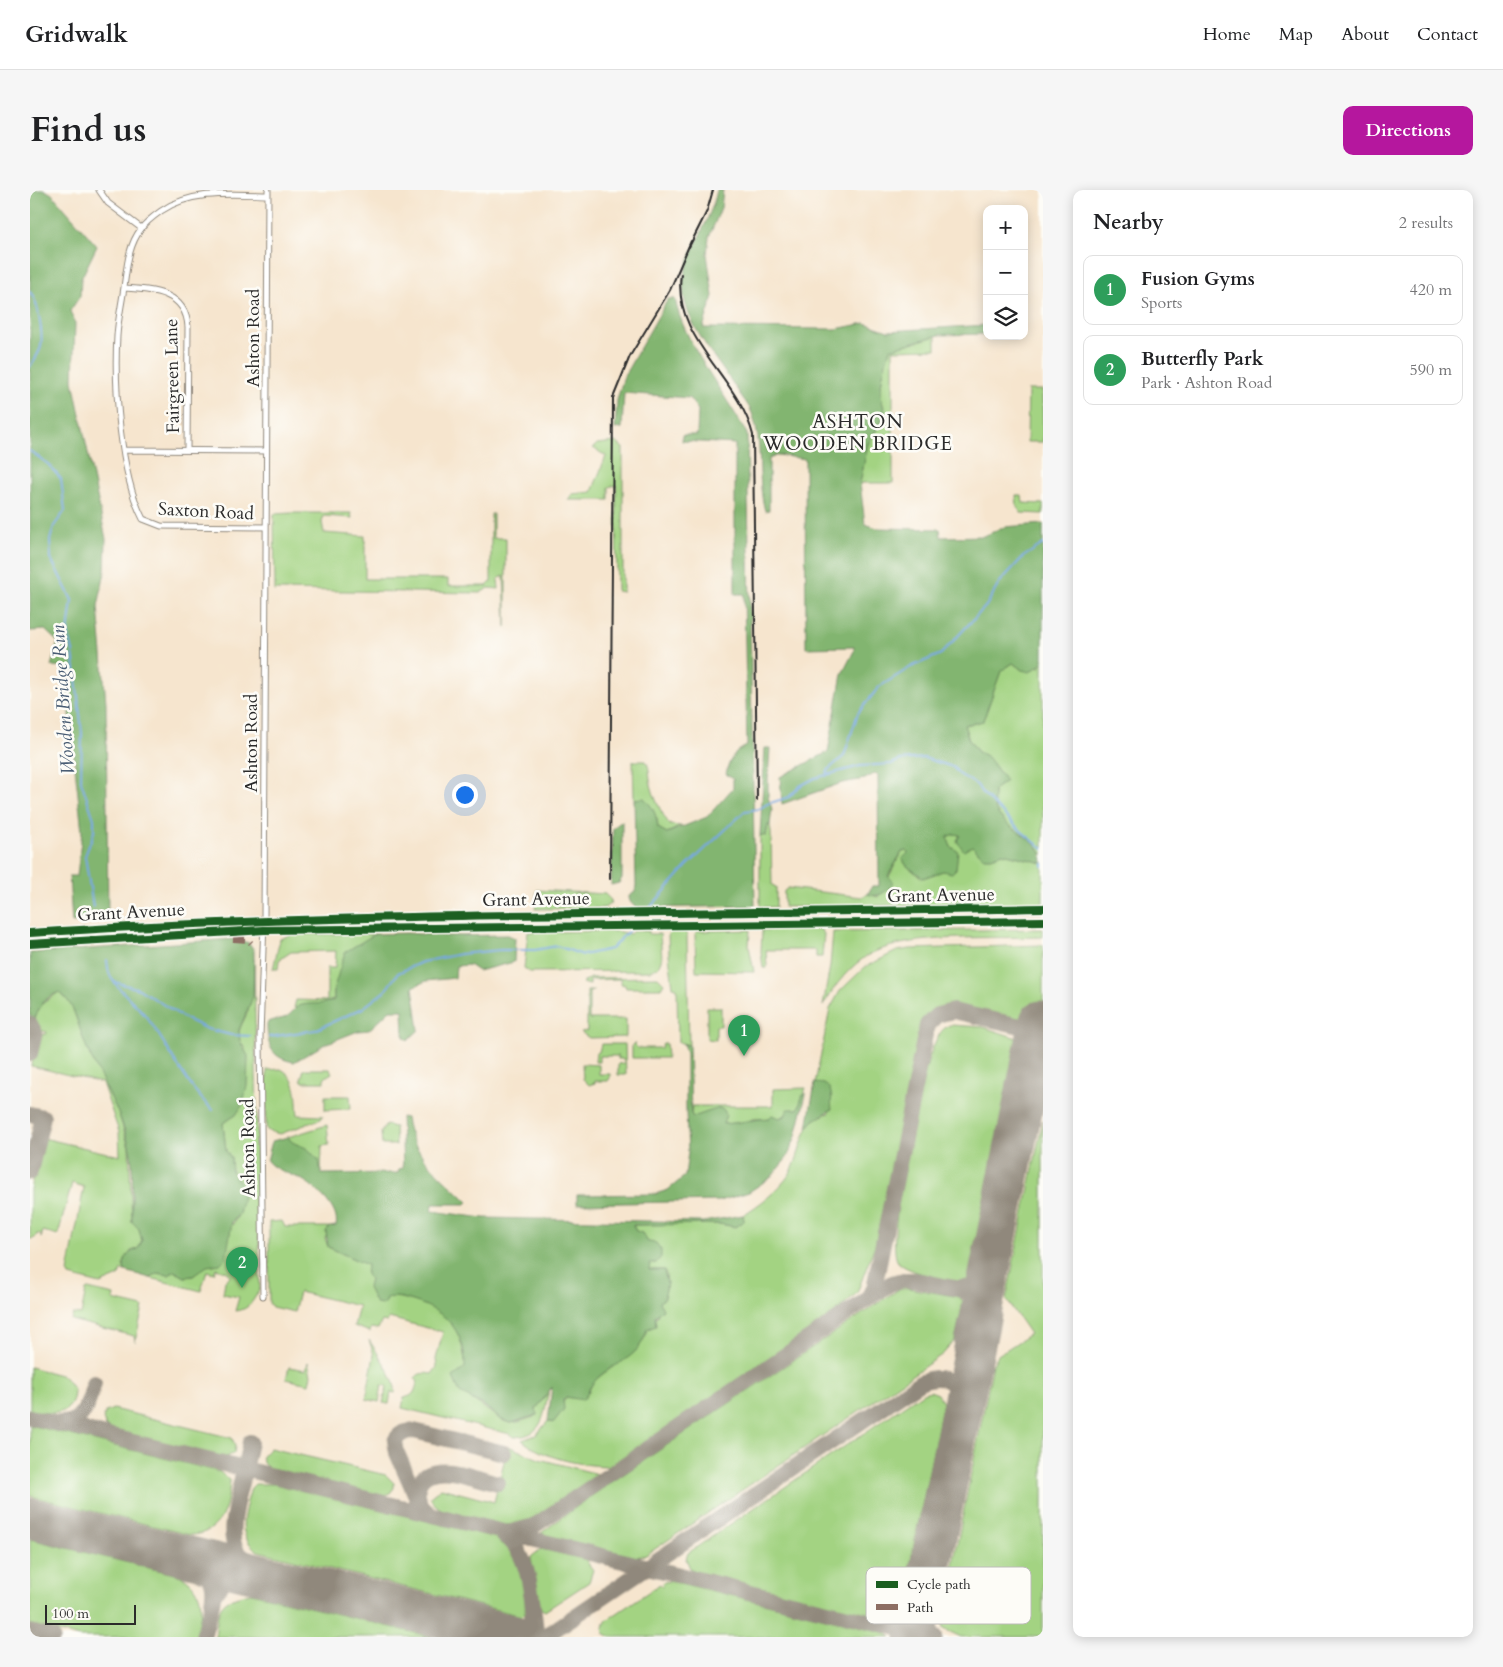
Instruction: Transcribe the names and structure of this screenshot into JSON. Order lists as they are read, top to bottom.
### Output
{
  "streets": {
    "main road": ["Grant Avenue"],
    "street": ["Ashton Road", "Fairgreen Lane", "Saxton Road"]
  },
  "crossings": [
    ["Ashton Road", "Saxton Road"],
    ["Ashton Road", "Grant Avenue"]
  ],
  "districts": ["ASHTON WOODEN BRIDGE"],
  "water": ["Wooden Bridge Run"],
  "legend": ["Cycle path", "Path"],
  "scale_bar": "100 m",
  "page": {
    "header": "Gridwalk",
    "nav": [
      "Home",
      "Map",
      "About",
      "Contact"
    ],
    "title": "Find us",
    "buttons": "Directions",
    "heading": ["Nearby", "2 results"],
    "map_buttons": ["+", "−"],
    "list": [
      {
        "mark": "1",
        "name": "Fusion Gyms",
        "note": "Sports",
        "value": "420 m"
      },
      {
        "mark": "2",
        "name": "Butterfly Park",
        "note": "Park · Ashton Road",
        "value": "590 m"
      }
    ],
    "pins": ["1", "2"],
    "scale": "100 m"
  }
}
